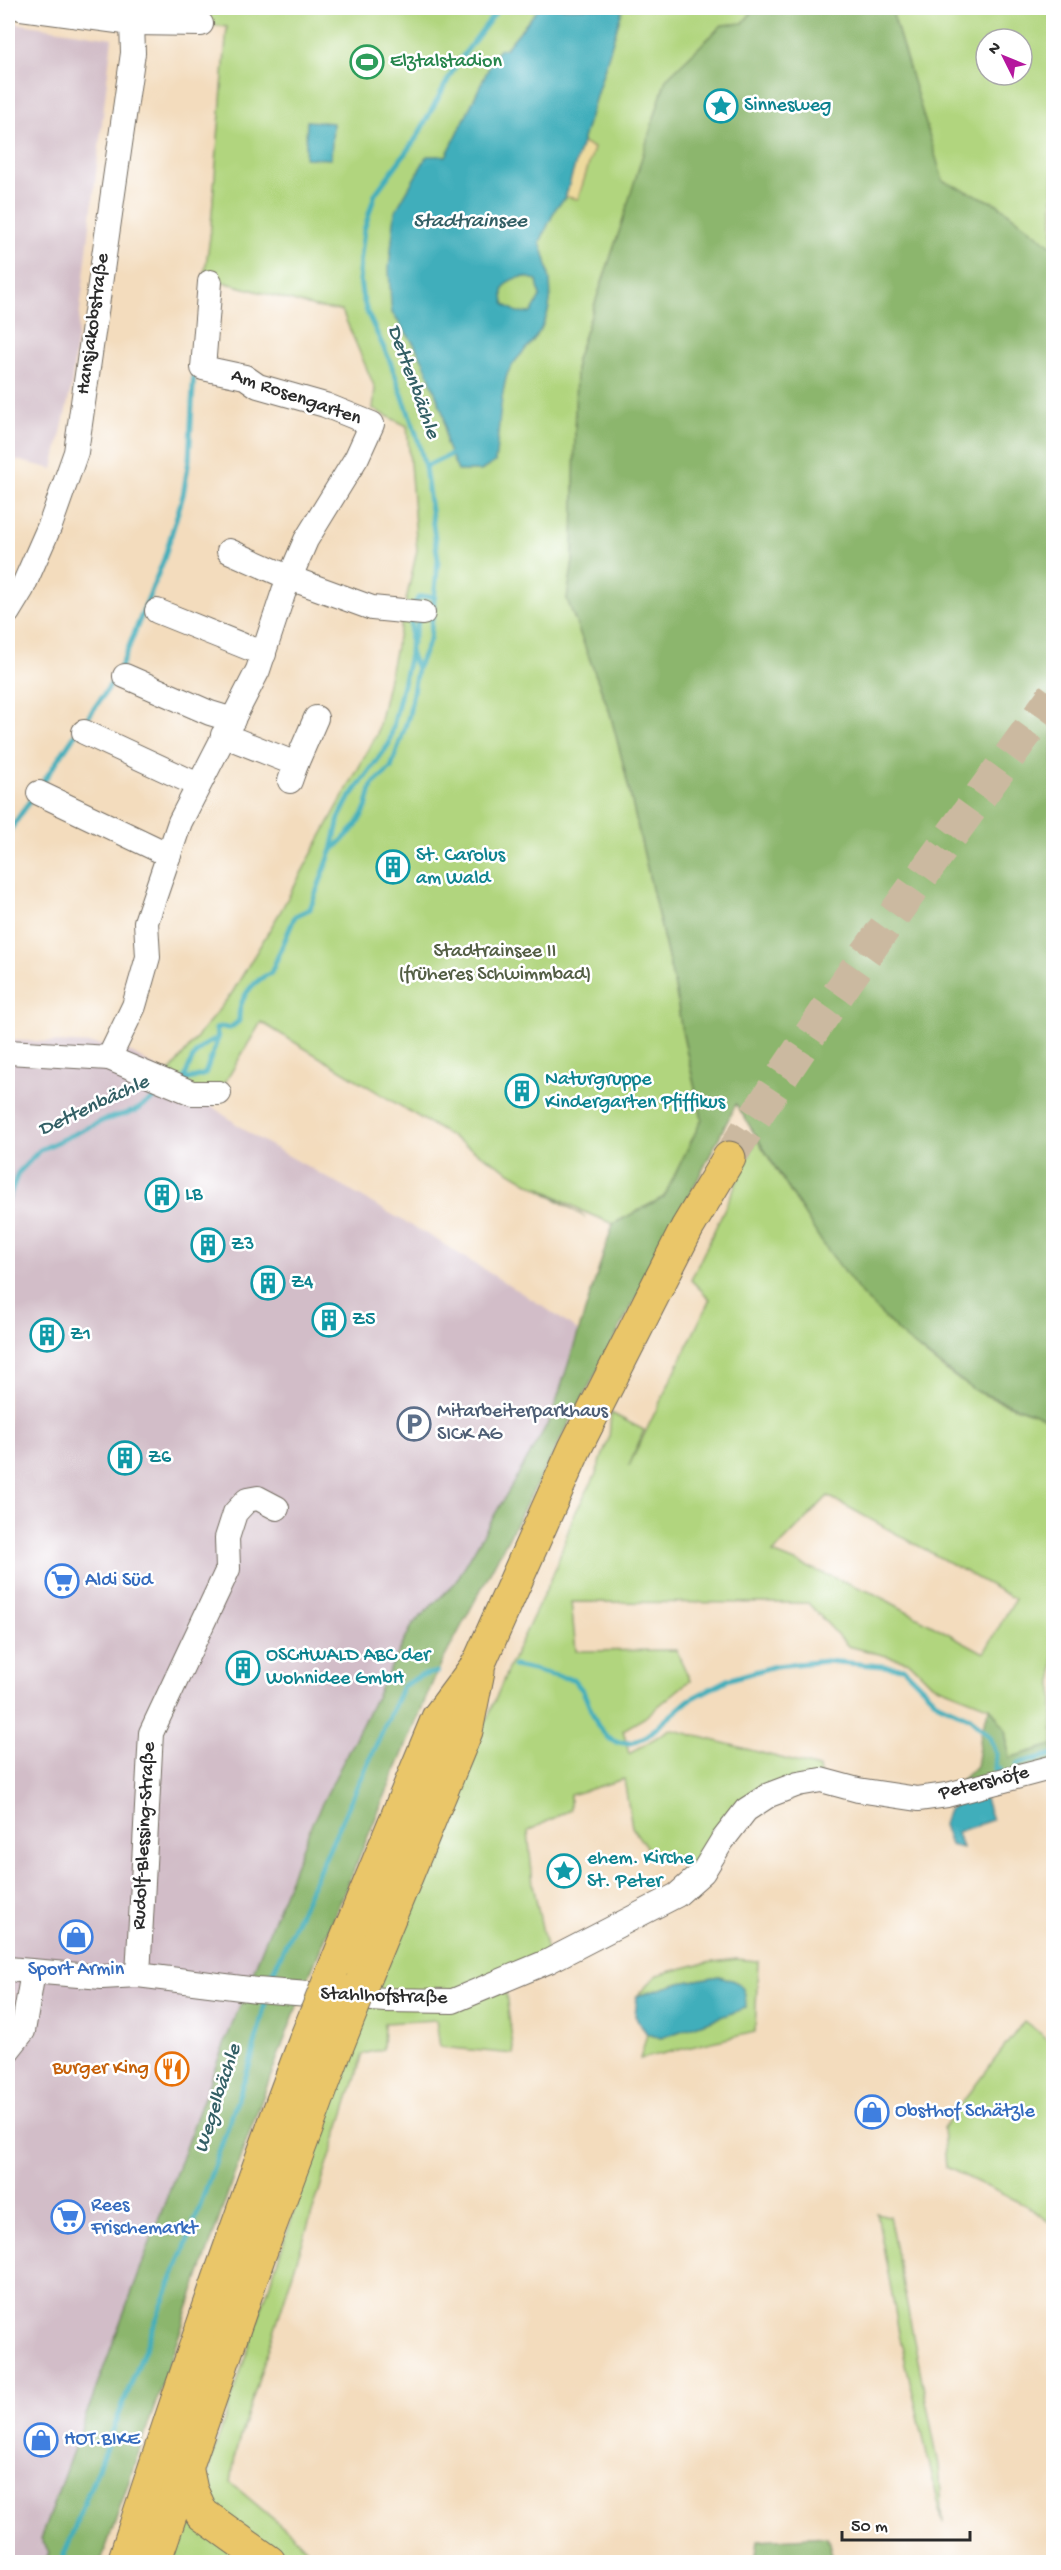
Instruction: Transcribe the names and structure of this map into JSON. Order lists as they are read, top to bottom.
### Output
{
  "streets": {
    "street": [
      "Hansjakobstraße",
      "Am Rosengarten",
      "Petershöfe",
      "Rudolf-Blessing-Straße",
      "Stahlhofstraße"
    ]
  },
  "crossings": [
    ["Petershöfe", "Stahlhofstraße"],
    ["Rudolf-Blessing-Straße", "Stahlhofstraße"]
  ],
  "water": ["Stadtrainsee", "Dettenbächle", "Wegelbächle"],
  "parks": ["Stadtrainsee II (früheres Schwimmbad)"],
  "places": {
    "sports": ["Elztalstadion"],
    "place": ["Sinnesweg", "ehem. Kirche St. Peter"],
    "building": [
      "St. Carolus am Wald",
      "Naturgruppe Kindergarten Pfiffikus",
      "LB",
      "Z3",
      "Z4",
      "Z5",
      "Z1",
      "Z6",
      "OSCHWALD ABC der Wohnidee GmbH"
    ],
    "parking": ["Mitarbeiterparkhaus SICK AG"],
    "supermarket": ["Aldi Süd", "Rees Frischemarkt"],
    "shop": ["Sport Armin", "Obsthof Schätzle", "HOT.BIKE"],
    "restaurant": ["Burger King"]
  },
  "scale_bar": "50 m",
  "north": "top left"
}
